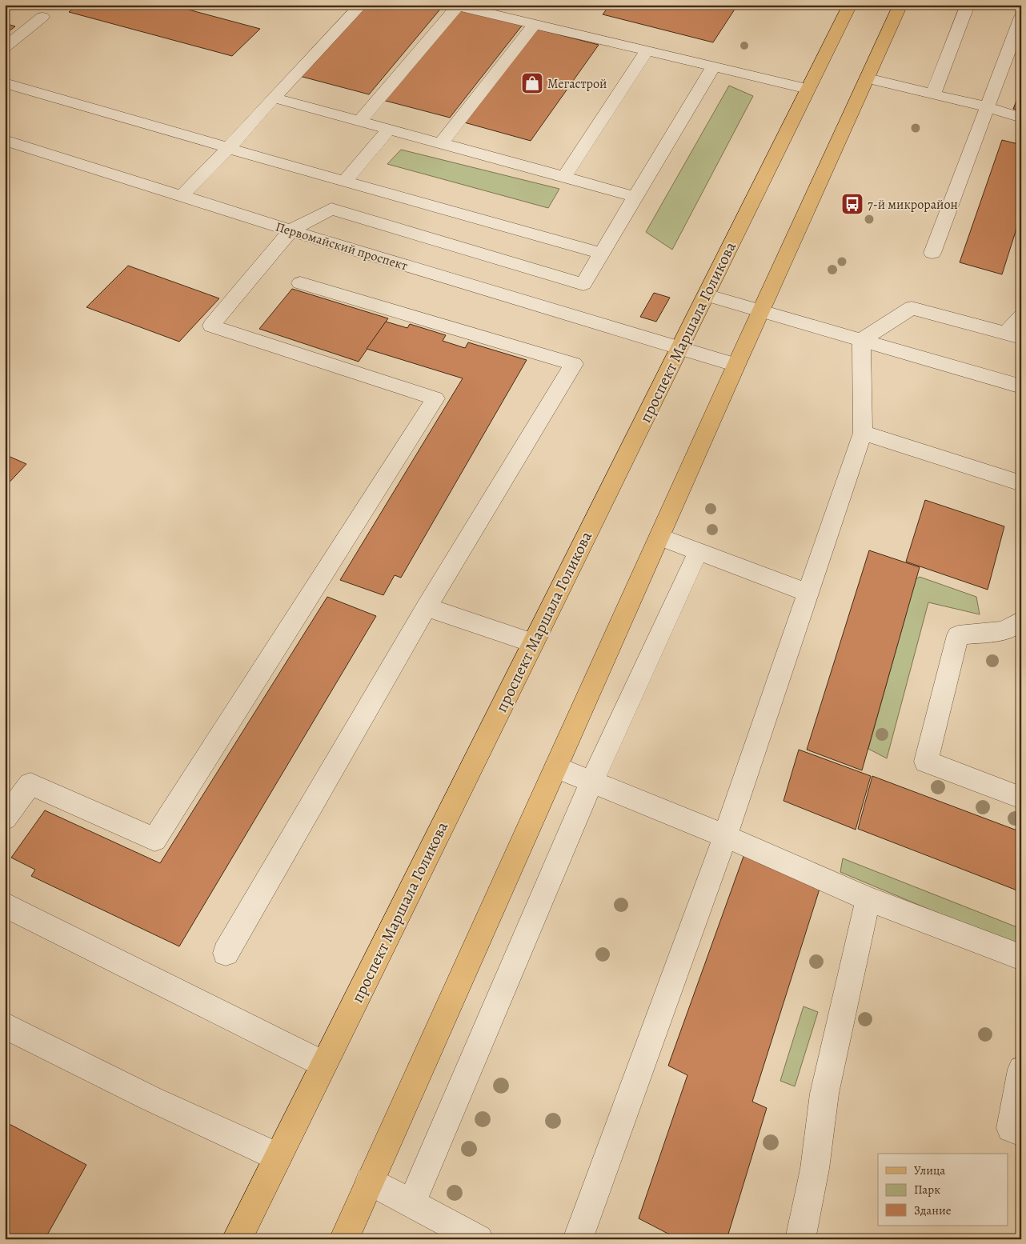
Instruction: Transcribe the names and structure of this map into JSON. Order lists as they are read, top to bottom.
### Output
{
  "streets": {
    "main road": ["проспект Маршала Голикова"],
    "street": ["Первомайский проспект"]
  },
  "crossings": [
    ["Первомайский проспект", "проспект Маршала Голикова"]
  ],
  "places": {
    "shop": ["Мегастрой"],
    "bus stop": ["7-й микрорайон"]
  },
  "legend": ["Улица", "Парк", "Здание"]
}
